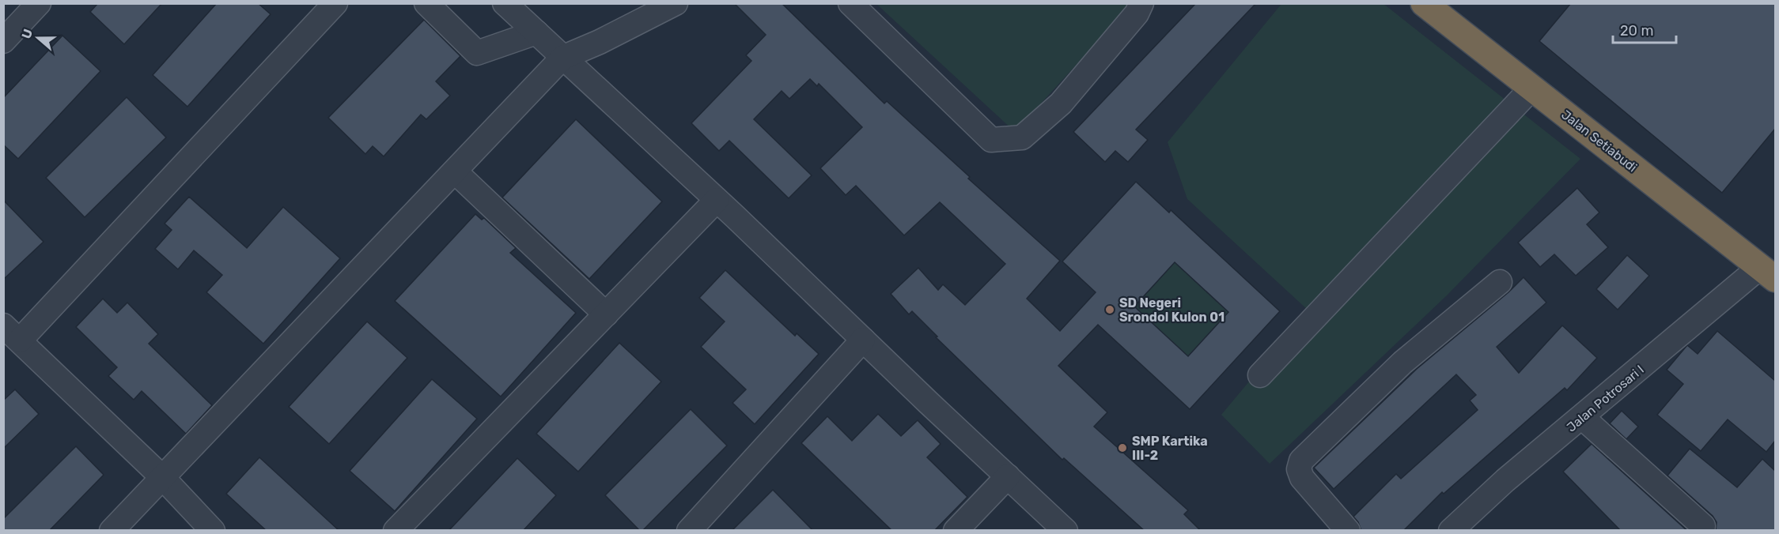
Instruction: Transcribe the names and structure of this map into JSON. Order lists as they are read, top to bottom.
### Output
{
  "streets": {
    "highway": ["Jalan Setiabudi"],
    "street": ["Jalan Potrosari I"]
  },
  "crossings": [
    ["Jalan Setiabudi", "Jalan Potrosari I"]
  ],
  "places": ["SD Negeri Srondol Kulon 01", "SMP Kartika III-2"],
  "scale_bar": "20 m",
  "north": "left"
}
